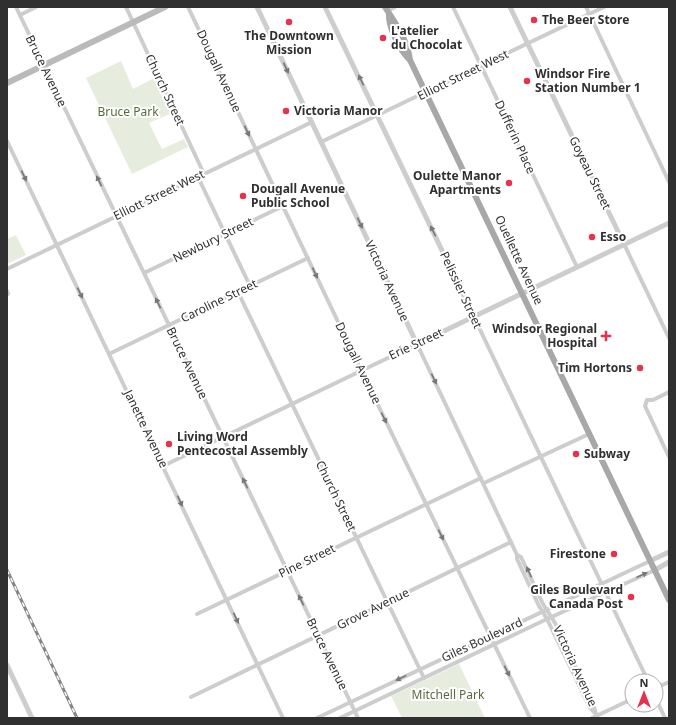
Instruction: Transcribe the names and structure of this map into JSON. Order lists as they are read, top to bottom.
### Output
{
  "streets": {
    "main road": ["Ouellette Avenue"],
    "street": [
      "Bruce Avenue",
      "Dougall Avenue",
      "Elliott Street West",
      "Church Street",
      "Dufferin Place",
      "Goyeau Street",
      "Newbury Street",
      "Victoria Avenue",
      "Pelissier Street",
      "Caroline Street",
      "Erie Street",
      "Janette Avenue",
      "Pine Street",
      "Grove Avenue",
      "Giles Boulevard"
    ]
  },
  "crossings": [
    ["Bruce Avenue", "Elliott Street West"],
    ["Bruce Avenue", "Newbury Street"],
    ["Bruce Avenue", "Caroline Street"],
    ["Bruce Avenue", "Erie Street"],
    ["Bruce Avenue", "Pine Street"],
    ["Bruce Avenue", "Grove Avenue"],
    ["Bruce Avenue", "Giles Boulevard"],
    ["Dougall Avenue", "Elliott Street West"],
    ["Dougall Avenue", "Newbury Street"],
    ["Dougall Avenue", "Caroline Street"],
    ["Dougall Avenue", "Erie Street"],
    ["Dougall Avenue", "Pine Street"],
    ["Dougall Avenue", "Grove Avenue"],
    ["Dougall Avenue", "Giles Boulevard"],
    ["Elliott Street West", "Church Street"],
    ["Elliott Street West", "Dufferin Place"],
    ["Elliott Street West", "Goyeau Street"],
    ["Elliott Street West", "Ouellette Avenue"],
    ["Elliott Street West", "Victoria Avenue"],
    ["Elliott Street West", "Pelissier Street"],
    ["Elliott Street West", "Janette Avenue"],
    ["Church Street", "Caroline Street"],
    ["Church Street", "Erie Street"],
    ["Church Street", "Pine Street"],
    ["Church Street", "Grove Avenue"],
    ["Church Street", "Giles Boulevard"],
    ["Dufferin Place", "Erie Street"],
    ["Goyeau Street", "Erie Street"],
    ["Ouellette Avenue", "Erie Street"],
    ["Ouellette Avenue", "Giles Boulevard"],
    ["Victoria Avenue", "Erie Street"],
    ["Victoria Avenue", "Pine Street"],
    ["Victoria Avenue", "Grove Avenue"],
    ["Victoria Avenue", "Giles Boulevard"],
    ["Pelissier Street", "Erie Street"],
    ["Pelissier Street", "Giles Boulevard"],
    ["Caroline Street", "Janette Avenue"],
    ["Erie Street", "Janette Avenue"],
    ["Janette Avenue", "Pine Street"],
    ["Janette Avenue", "Grove Avenue"]
  ],
  "one_way": [
    "Bruce Avenue",
    "Dougall Avenue",
    "Pelissier Street",
    "Janette Avenue"
  ],
  "parks": ["Bruce Park", "Mitchell Park"],
  "places": {
    "other": [
      "The Beer Store",
      "The Downtown Mission",
      "L'atelier du Chocolat",
      "Windsor Fire Station Number 1",
      "Victoria Manor",
      "Oulette Manor Apartments",
      "Dougall Avenue Public School",
      "Esso",
      "Tim Hortons",
      "Living Word Pentecostal Assembly",
      "Subway",
      "Firestone",
      "Giles Boulevard Canada Post"
    ],
    "health": ["Windsor Regional Hospital"]
  },
  "north": "top"
}
